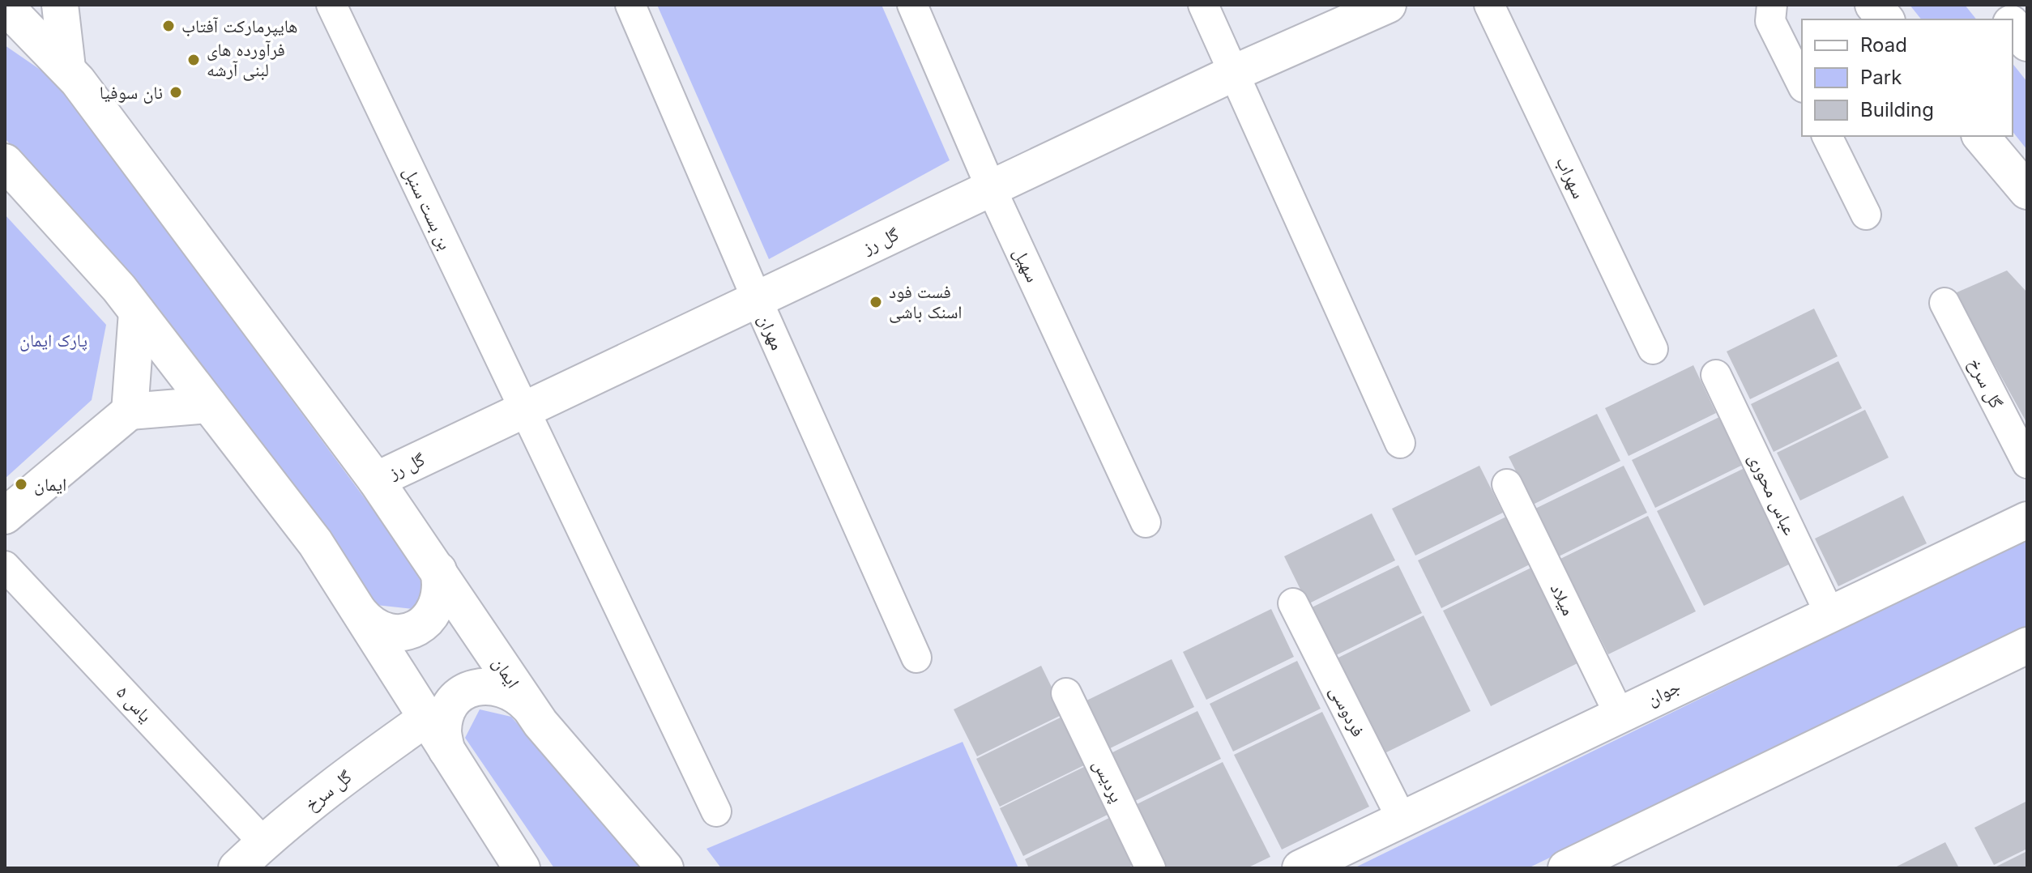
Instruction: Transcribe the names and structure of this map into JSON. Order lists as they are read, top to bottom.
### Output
{
  "streets": {
    "street": [
      "سهراب",
      "بن بست سنبل",
      "گل رز",
      "سهیل",
      "مهران",
      "گل سرخ",
      "عباس محوری",
      "میلاد",
      "ایمان",
      "جوان",
      "یاس ۵",
      "فردوسی",
      "پردیس"
    ]
  },
  "crossings": [
    ["بن بست سنبل", "گل رز"],
    ["گل رز", "سهیل"],
    ["گل رز", "مهران"],
    ["گل رز", "ایمان"],
    ["گل سرخ", "یاس ۵"],
    ["عباس محوری", "جوان"],
    ["میلاد", "جوان"],
    ["جوان", "فردوسی"]
  ],
  "parks": ["پارک ایمان"],
  "places": [
    "هایپرمارکت آفتاب",
    "فرآورده های لبنی آرشه",
    "نان سوفیا",
    "فست فود اسنک باشی",
    "ایمان"
  ],
  "legend": ["Road", "Park", "Building"]
}
